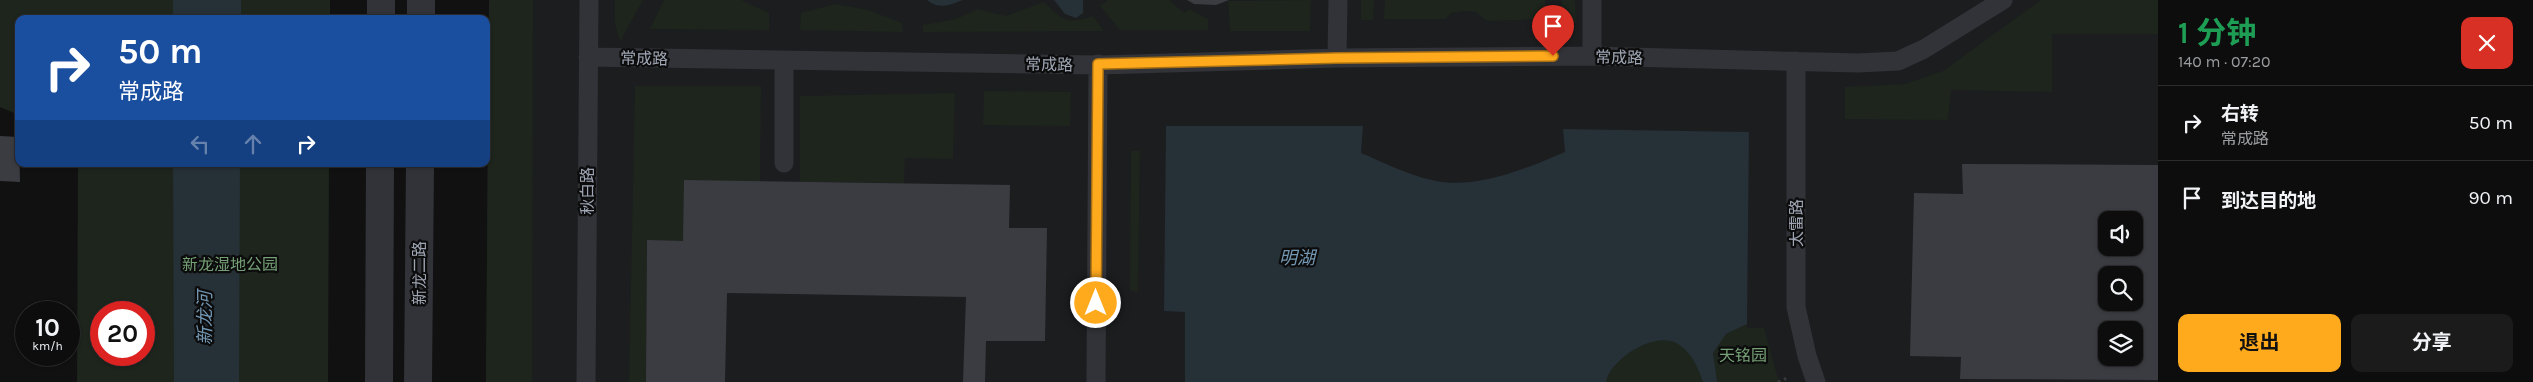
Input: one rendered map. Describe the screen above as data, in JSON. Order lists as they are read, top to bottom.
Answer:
{
  "streets": {
    "street": ["新龙二路"],
    "lane": ["常成路", "秋白路", "太雷路"]
  },
  "crossings": [
    ["常成路", "秋白路"],
    ["常成路", "太雷路"]
  ],
  "water": ["明湖", "新龙河"],
  "parks": ["新龙湿地公园", "天铭园"],
  "page": {
    "heading": ["1 分钟", "140 m · 07:20"],
    "turn": ["50 m", "常成路"],
    "list": [
      {
        "name": "右转",
        "note": "常成路",
        "value": "50 m"
      },
      {
        "name": "到达目的地",
        "value": "90 m"
      }
    ],
    "speed": "10 km/h",
    "limit": "20",
    "buttons": ["退出", "分享"]
  }
}
